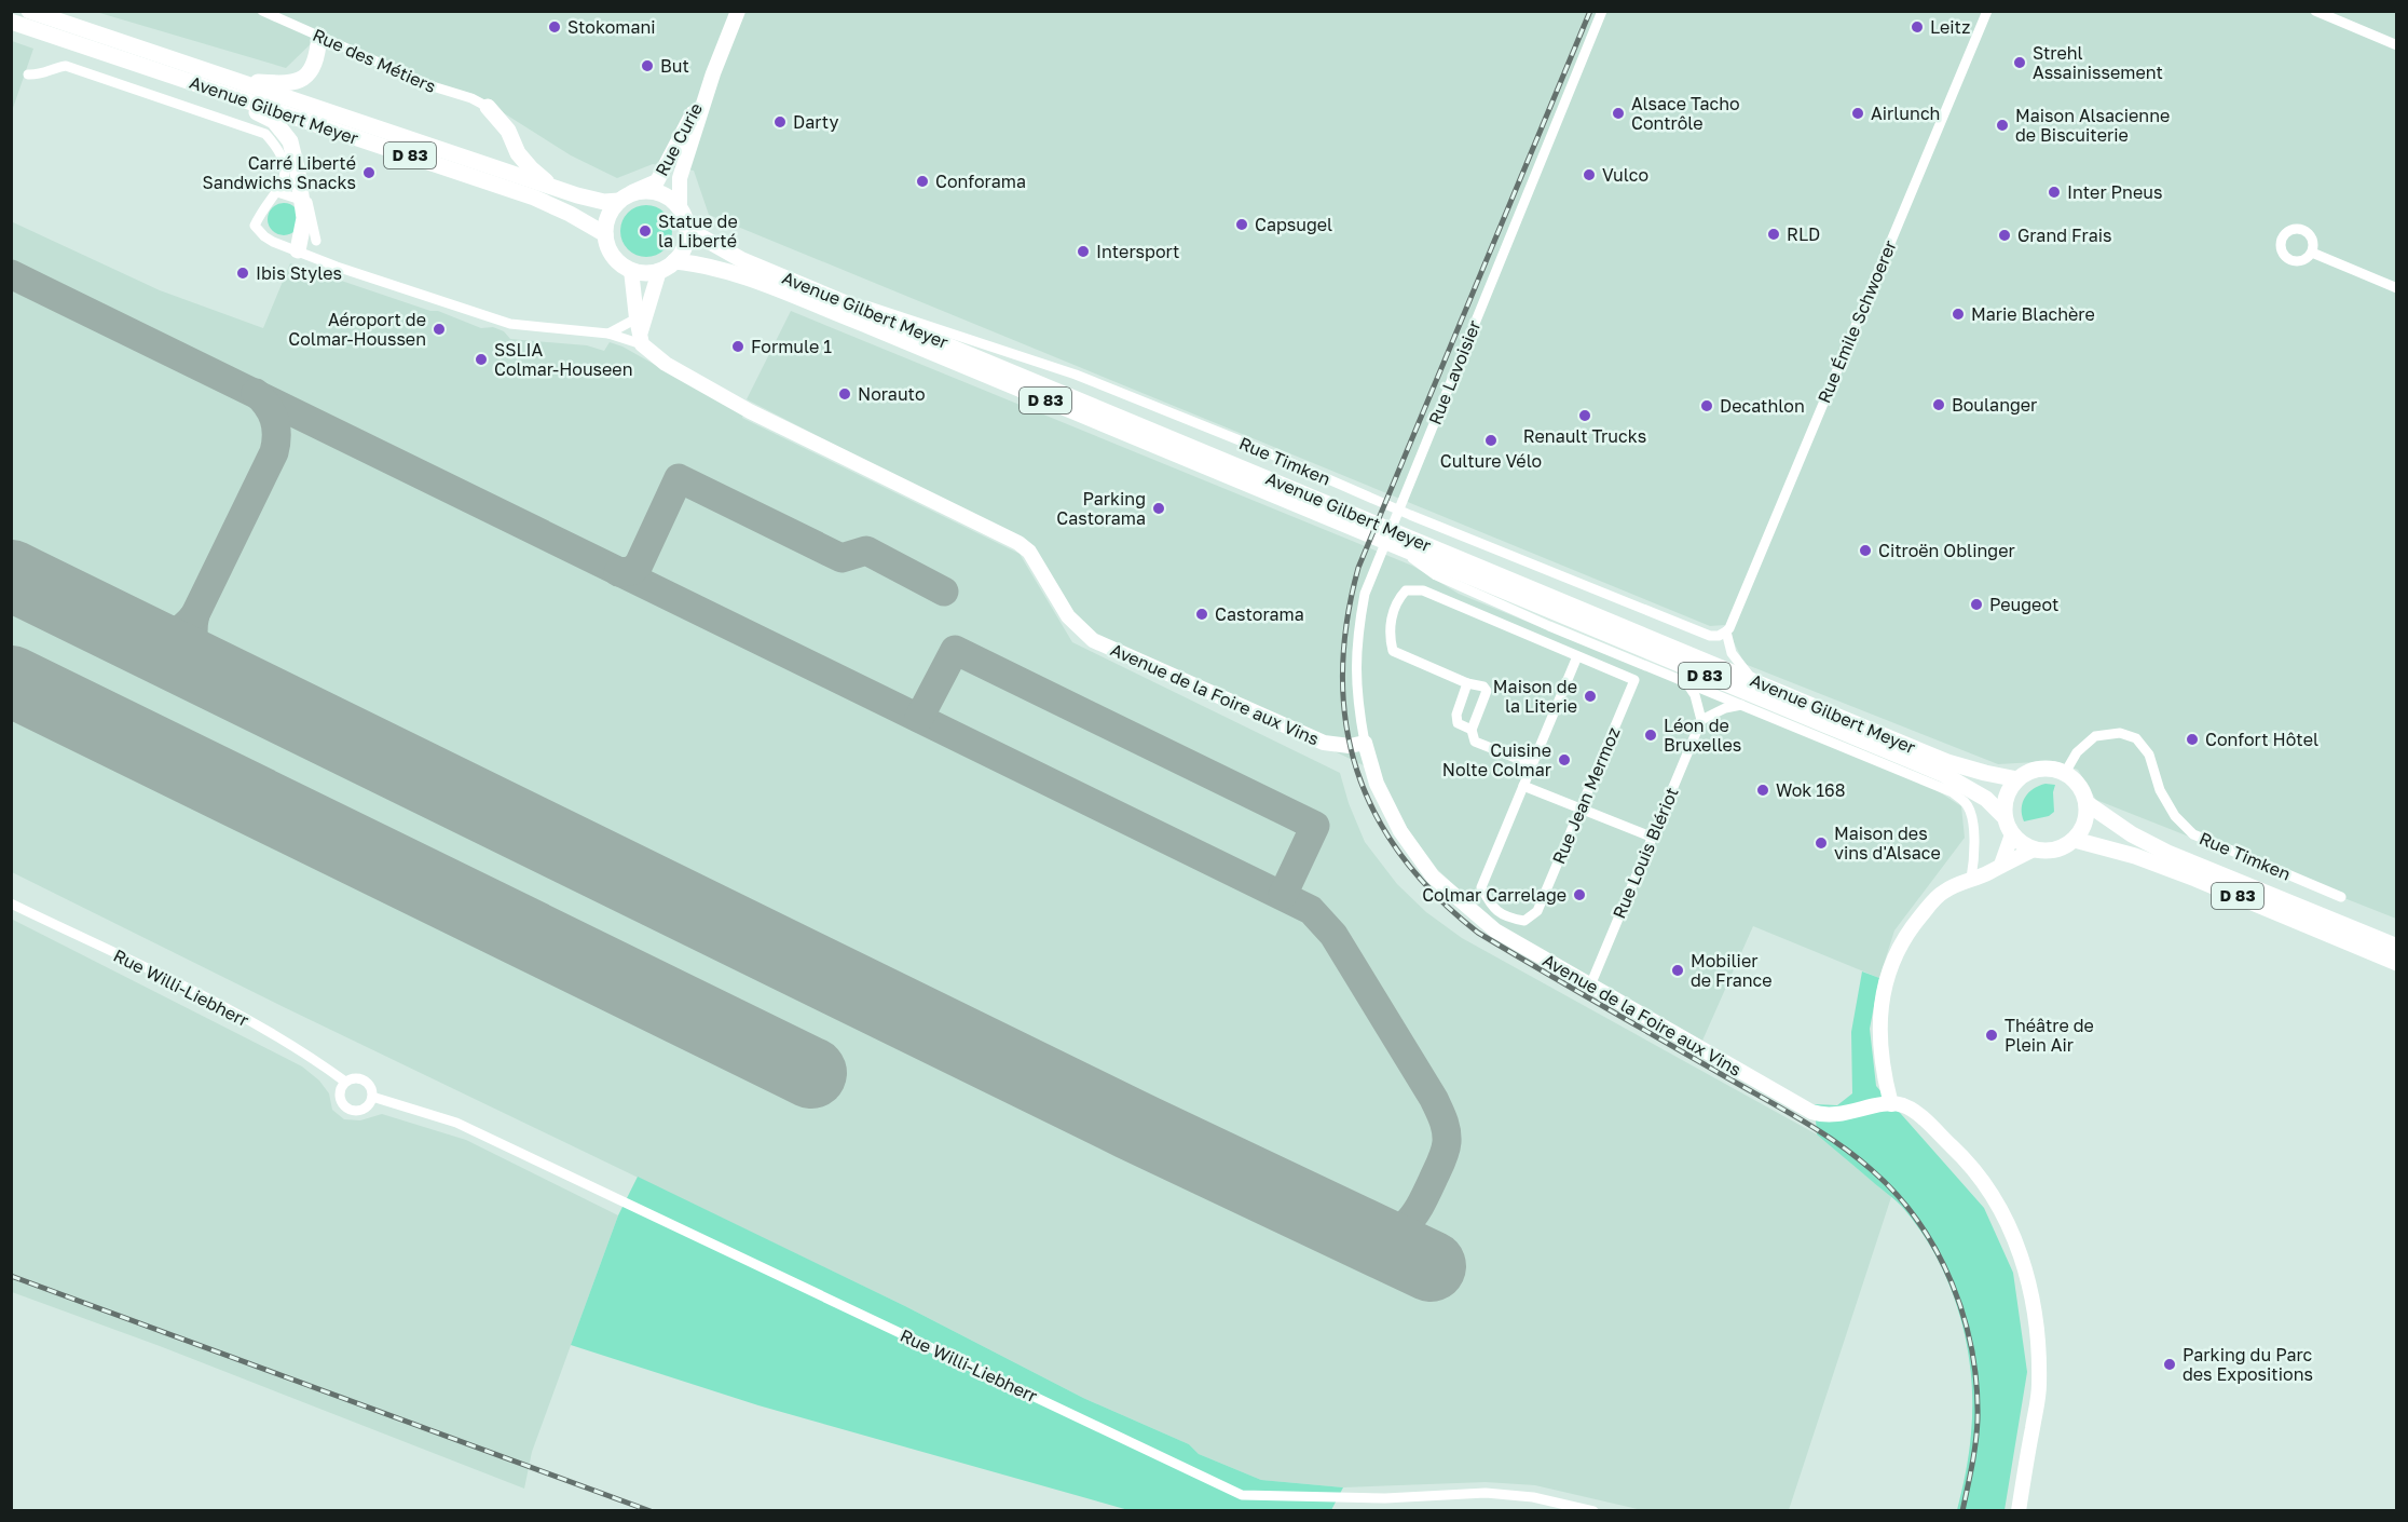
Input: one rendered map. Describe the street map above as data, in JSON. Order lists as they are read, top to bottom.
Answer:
{
  "streets": {
    "main road": ["Avenue Gilbert Meyer", "D 83"],
    "street": [
      "Rue des Métiers",
      "Rue Curie",
      "Rue Émile Schwoerer",
      "Rue Lavoisier",
      "Rue Timken",
      "Avenue de la Foire aux Vins",
      "Rue Jean Mermoz",
      "Rue Louis Blériot",
      "Rue Willi-Liebherr"
    ]
  },
  "crossings": [
    ["Avenue Gilbert Meyer", "Rue Curie"],
    ["Avenue Gilbert Meyer", "D 83"],
    ["Avenue Gilbert Meyer", "Rue Timken"],
    ["D 83", "Rue Timken"],
    ["Rue Émile Schwoerer", "Rue Timken"],
    ["Rue Lavoisier", "Avenue de la Foire aux Vins"],
    ["Avenue de la Foire aux Vins", "Rue Louis Blériot"]
  ],
  "places": [
    "Stokomani",
    "Leitz",
    "Strehl Assainissement",
    "But",
    "Alsace Tacho Contrôle",
    "Airlunch",
    "Darty",
    "Maison Alsacienne de Biscuiterie",
    "Carré Liberté Sandwichs Snacks",
    "Vulco",
    "Conforama",
    "Inter Pneus",
    "Capsugel",
    "Statue de la Liberté",
    "RLD",
    "Grand Frais",
    "Intersport",
    "Ibis Styles",
    "Marie Blachère",
    "Aéroport de Colmar-Houssen",
    "Formule 1",
    "SSLIA Colmar-Houseen",
    "Norauto",
    "Boulanger",
    "Decathlon",
    "Renault Trucks",
    "Culture Vélo",
    "Parking Castorama",
    "Citroën Oblinger",
    "Peugeot",
    "Castorama",
    "Maison de la Literie",
    "Léon de Bruxelles",
    "Confort Hôtel",
    "Cuisine Nolte Colmar",
    "Wok 168",
    "Maison des vins d'Alsace",
    "Colmar Carrelage",
    "Mobilier de France",
    "Théâtre de Plein Air",
    "Parking du Parc des Expositions"
  ]
}
